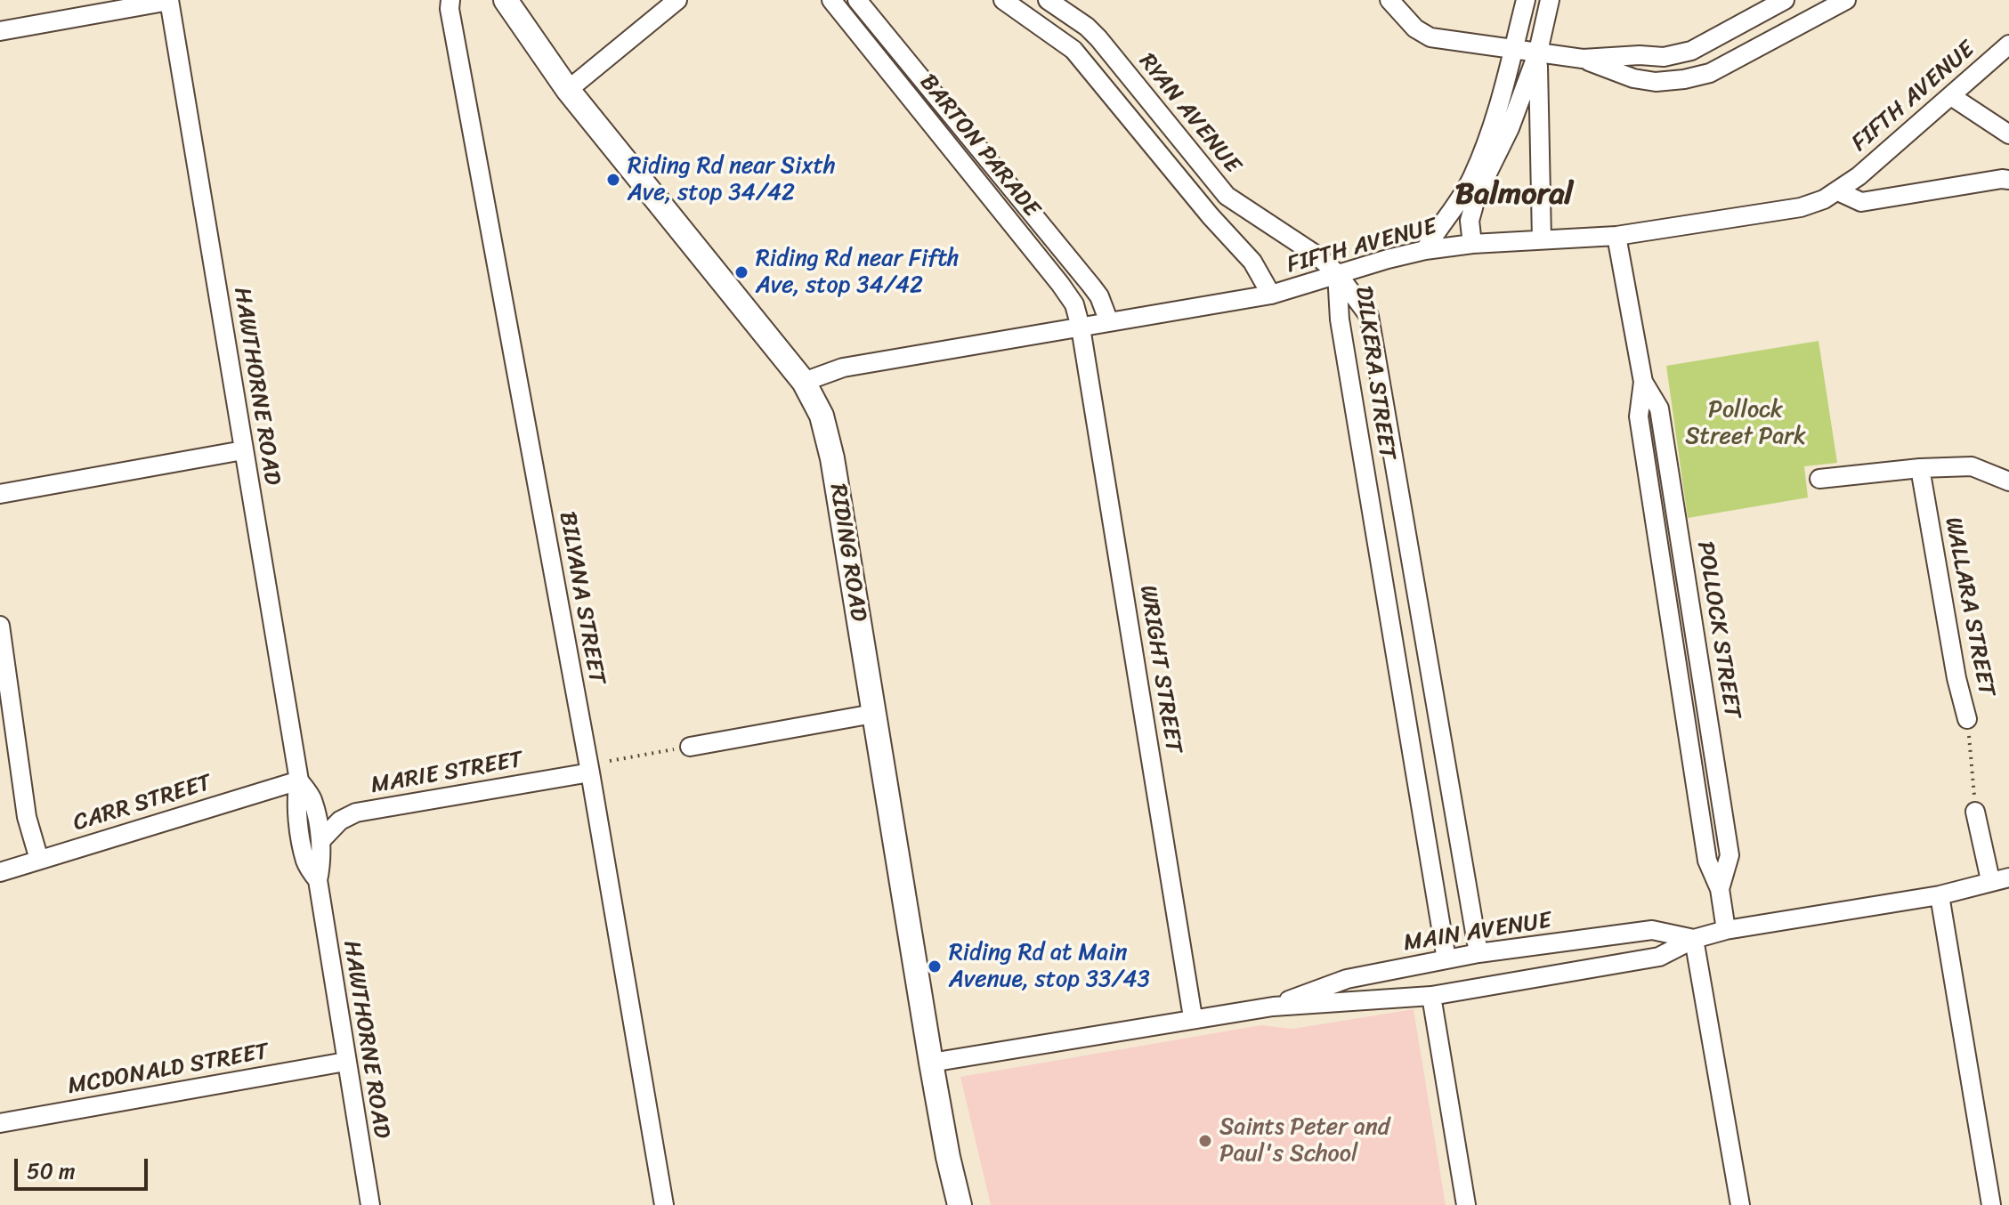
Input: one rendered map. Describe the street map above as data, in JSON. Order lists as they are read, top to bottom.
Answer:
{
  "streets": {
    "main road": ["RIDING ROAD"],
    "street": [
      "FIFTH AVENUE",
      "RYAN AVENUE",
      "BARTON PARADE",
      "DILKERA STREET",
      "HAWTHORNE ROAD",
      "BILYANA STREET",
      "WALLARA STREET",
      "POLLOCK STREET",
      "WRIGHT STREET",
      "MARIE STREET",
      "CARR STREET",
      "MAIN AVENUE",
      "MCDONALD STREET"
    ]
  },
  "crossings": [
    ["FIFTH AVENUE", "RYAN AVENUE"],
    ["FIFTH AVENUE", "BARTON PARADE"],
    ["FIFTH AVENUE", "DILKERA STREET"],
    ["FIFTH AVENUE", "RIDING ROAD"],
    ["FIFTH AVENUE", "POLLOCK STREET"],
    ["FIFTH AVENUE", "WRIGHT STREET"],
    ["RYAN AVENUE", "DILKERA STREET"],
    ["BARTON PARADE", "WRIGHT STREET"],
    ["DILKERA STREET", "MAIN AVENUE"],
    ["HAWTHORNE ROAD", "MARIE STREET"],
    ["HAWTHORNE ROAD", "CARR STREET"],
    ["HAWTHORNE ROAD", "MCDONALD STREET"],
    ["RIDING ROAD", "MAIN AVENUE"],
    ["BILYANA STREET", "MARIE STREET"],
    ["POLLOCK STREET", "MAIN AVENUE"],
    ["WRIGHT STREET", "MAIN AVENUE"]
  ],
  "districts": ["Balmoral"],
  "parks": ["Pollock Street Park"],
  "places": [
    "Riding Rd near Sixth Ave, stop 34/42",
    "Riding Rd near Fifth Ave, stop 34/42",
    "Riding Rd at Main Avenue, stop 33/43",
    "Saints Peter and Paul's School"
  ],
  "scale_bar": "50 m"
}
